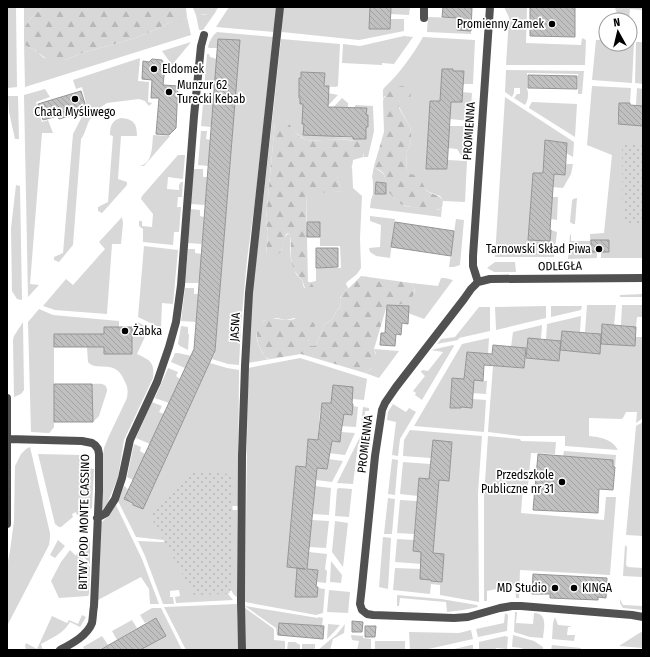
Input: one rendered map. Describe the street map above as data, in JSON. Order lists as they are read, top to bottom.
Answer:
{
  "streets": {
    "street": [
      "PROMIENNA",
      "ODLEGŁA",
      "JASNA",
      "BITWY POD MONTE CASSINO"
    ]
  },
  "crossings": [
    ["PROMIENNA", "ODLEGŁA"]
  ],
  "places": [
    "Promienny Zamek",
    "Eldomek",
    "Munzur 62 Turecki Kebab",
    "Chata Myśliwego",
    "Tarnowski Skład Piwa",
    "Żabka",
    "Przedszkole Publiczne nr 31",
    "MD Studio",
    "KINGA"
  ],
  "north": "top"
}
